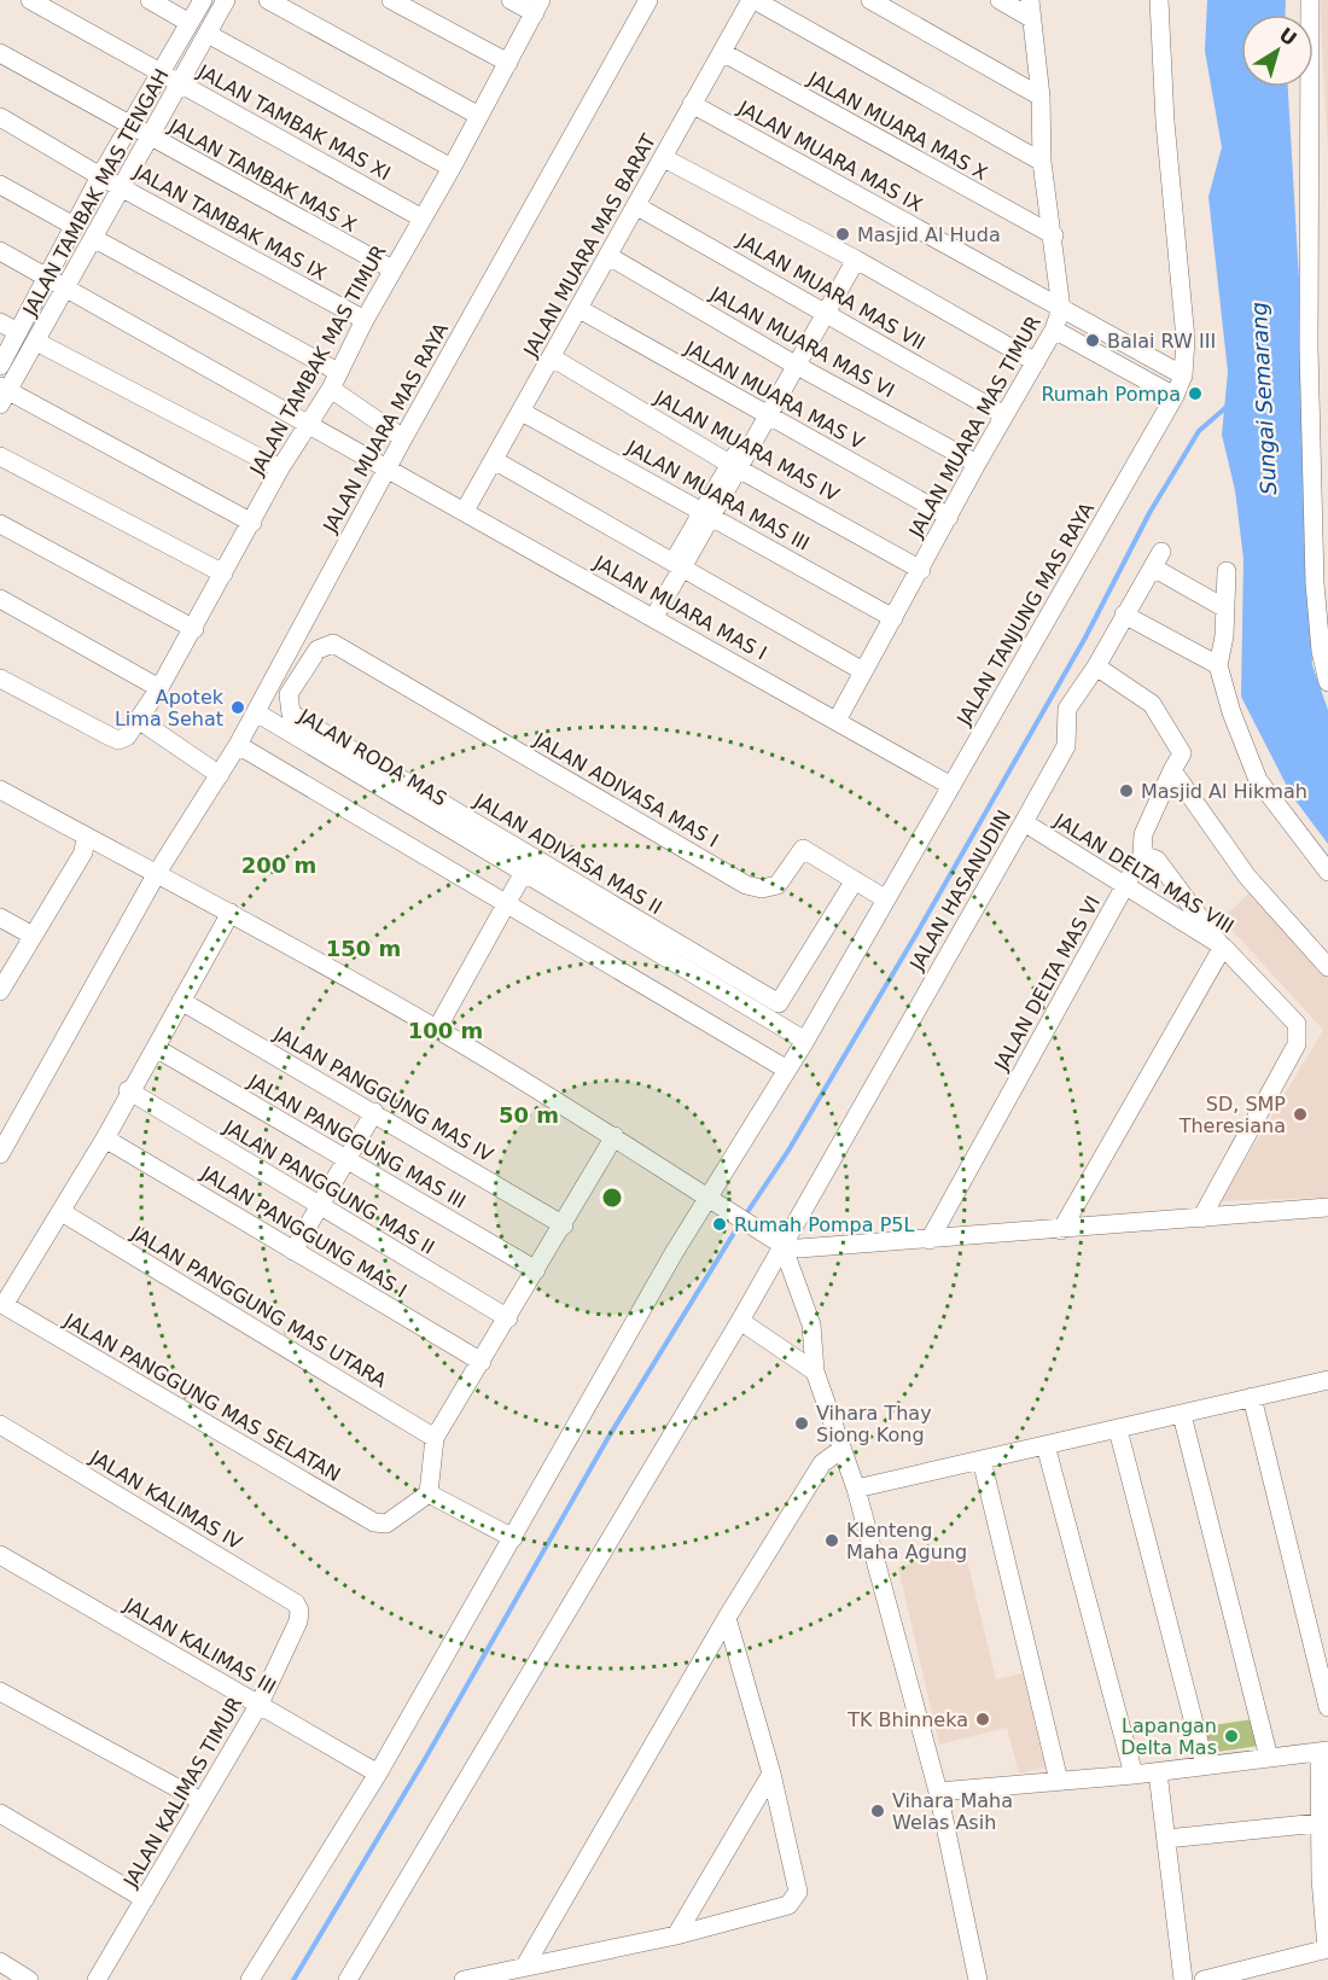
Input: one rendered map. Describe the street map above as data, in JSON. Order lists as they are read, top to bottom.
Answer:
{
  "streets": {
    "street": [
      "JALAN TAMBAK MAS XI",
      "JALAN MUARA MAS X",
      "JALAN MUARA MAS IX",
      "JALAN TAMBAK MAS X",
      "JALAN TAMBAK MAS TENGAH",
      "JALAN TAMBAK MAS IX",
      "JALAN MUARA MAS BARAT",
      "JALAN MUARA MAS VII",
      "JALAN MUARA MAS VI",
      "JALAN TAMBAK MAS TIMUR",
      "JALAN MUARA MAS V",
      "JALAN MUARA MAS TIMUR",
      "JALAN MUARA MAS RAYA",
      "JALAN MUARA MAS IV",
      "JALAN MUARA MAS III",
      "JALAN MUARA MAS I",
      "JALAN TANJUNG MAS RAYA",
      "JALAN RODA MAS",
      "JALAN ADIVASA MAS I",
      "JALAN ADIVASA MAS II",
      "JALAN DELTA MAS VIII",
      "JALAN HASANUDIN",
      "JALAN DELTA MAS VI",
      "JALAN PANGGUNG MAS IV",
      "JALAN PANGGUNG MAS III",
      "JALAN PANGGUNG MAS II",
      "JALAN PANGGUNG MAS I",
      "JALAN PANGGUNG MAS UTARA",
      "JALAN PANGGUNG MAS SELATAN",
      "JALAN KALIMAS IV",
      "JALAN KALIMAS III",
      "JALAN KALIMAS TIMUR"
    ]
  },
  "crossings": [
    ["JALAN TAMBAK MAS XI", "JALAN TAMBAK MAS TENGAH"],
    ["JALAN TAMBAK MAS XI", "JALAN TAMBAK MAS TIMUR"],
    ["JALAN MUARA MAS X", "JALAN MUARA MAS BARAT"],
    ["JALAN MUARA MAS X", "JALAN MUARA MAS TIMUR"],
    ["JALAN MUARA MAS IX", "JALAN MUARA MAS BARAT"],
    ["JALAN MUARA MAS IX", "JALAN MUARA MAS TIMUR"],
    ["JALAN MUARA MAS IX", "JALAN TANJUNG MAS RAYA"],
    ["JALAN TAMBAK MAS X", "JALAN TAMBAK MAS TENGAH"],
    ["JALAN TAMBAK MAS X", "JALAN TAMBAK MAS TIMUR"],
    ["JALAN TAMBAK MAS TENGAH", "JALAN TAMBAK MAS IX"],
    ["JALAN TAMBAK MAS TENGAH", "JALAN MUARA MAS I"],
    ["JALAN TAMBAK MAS IX", "JALAN TAMBAK MAS TIMUR"],
    ["JALAN MUARA MAS BARAT", "JALAN MUARA MAS VII"],
    ["JALAN MUARA MAS BARAT", "JALAN MUARA MAS VI"],
    ["JALAN MUARA MAS BARAT", "JALAN MUARA MAS V"],
    ["JALAN MUARA MAS BARAT", "JALAN MUARA MAS IV"],
    ["JALAN MUARA MAS BARAT", "JALAN MUARA MAS III"],
    ["JALAN MUARA MAS BARAT", "JALAN MUARA MAS I"],
    ["JALAN MUARA MAS VII", "JALAN MUARA MAS TIMUR"],
    ["JALAN MUARA MAS VI", "JALAN MUARA MAS TIMUR"],
    ["JALAN TAMBAK MAS TIMUR", "JALAN MUARA MAS I"],
    ["JALAN MUARA MAS V", "JALAN MUARA MAS TIMUR"],
    ["JALAN MUARA MAS TIMUR", "JALAN MUARA MAS IV"],
    ["JALAN MUARA MAS TIMUR", "JALAN MUARA MAS III"],
    ["JALAN MUARA MAS TIMUR", "JALAN MUARA MAS I"],
    ["JALAN MUARA MAS RAYA", "JALAN MUARA MAS I"],
    ["JALAN MUARA MAS RAYA", "JALAN RODA MAS"],
    ["JALAN MUARA MAS I", "JALAN TANJUNG MAS RAYA"],
    ["JALAN TANJUNG MAS RAYA", "JALAN RODA MAS"],
    ["JALAN TANJUNG MAS RAYA", "JALAN ADIVASA MAS I"],
    ["JALAN TANJUNG MAS RAYA", "JALAN KALIMAS III"],
    ["JALAN ADIVASA MAS I", "JALAN ADIVASA MAS II"],
    ["JALAN DELTA MAS VIII", "JALAN HASANUDIN"],
    ["JALAN DELTA MAS VIII", "JALAN DELTA MAS VI"],
    ["JALAN KALIMAS IV", "JALAN KALIMAS TIMUR"],
    ["JALAN KALIMAS III", "JALAN KALIMAS TIMUR"]
  ],
  "water": ["Sungai Semarang"],
  "places": [
    "Masjid Al Huda",
    "Balai RW III",
    "Rumah Pompa",
    "Apotek Lima Sehat",
    "Masjid Al Hikmah",
    "SD, SMP Theresiana",
    "Rumah Pompa P5L",
    "Vihara Thay Siong Kong",
    "Klenteng Maha Agung",
    "TK Bhinneka",
    "Lapangan Delta Mas",
    "Vihara Maha Welas Asih"
  ],
  "north": "top right",
  "rings": [
    "200 m",
    "150 m",
    "100 m",
    "50 m"
  ]
}
